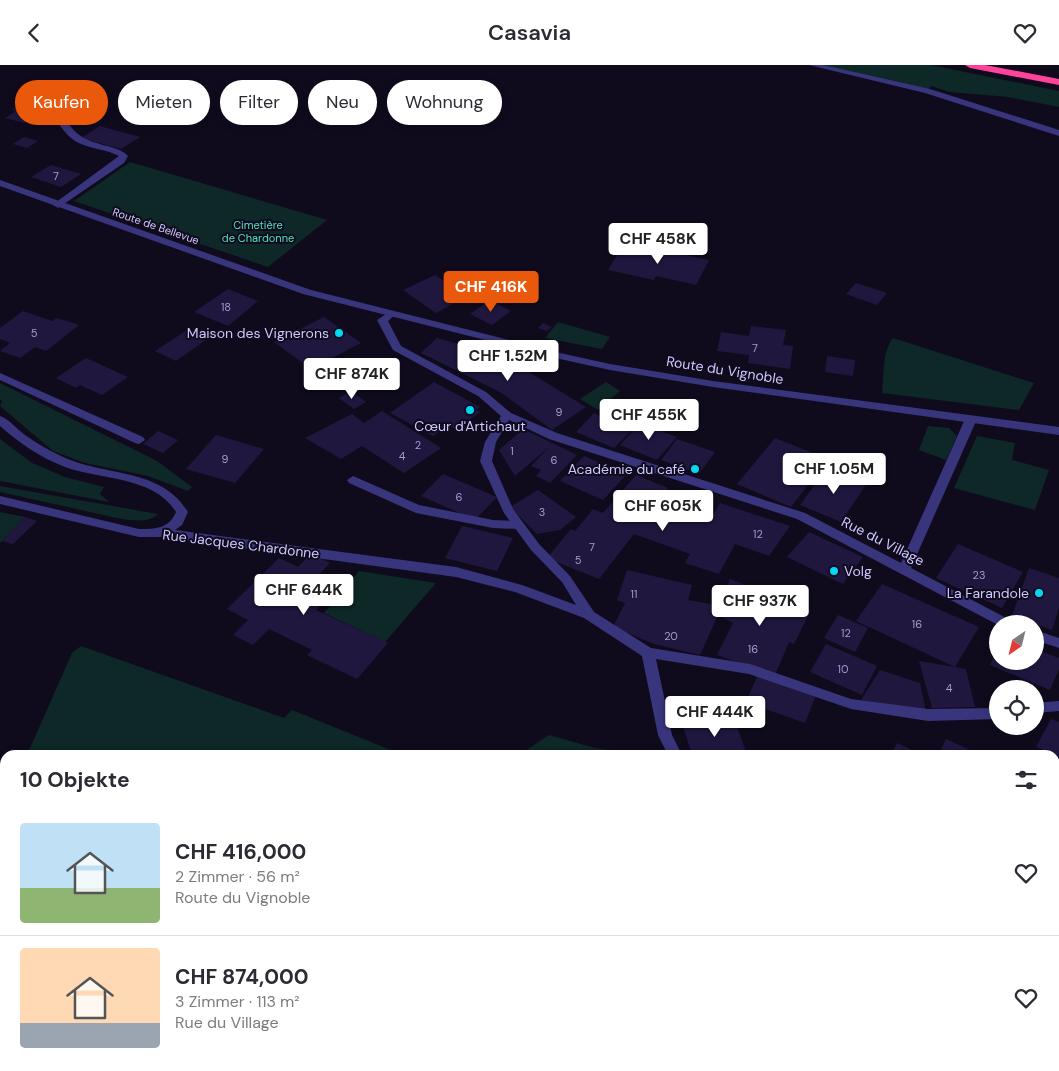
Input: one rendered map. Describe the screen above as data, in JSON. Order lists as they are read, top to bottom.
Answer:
{
  "streets": {
    "street": [
      "Route de Bellevue",
      "Route du Vignoble",
      "Rue du Village",
      "Rue Jacques Chardonne"
    ]
  },
  "crossings": [
    ["Route de Bellevue", "Route du Vignoble"],
    ["Route de Bellevue", "Rue du Village"],
    ["Route du Vignoble", "Rue du Village"]
  ],
  "parks": ["Cimetière de Chardonne"],
  "places": [
    "Maison des Vignerons",
    "Cœur d'Artichaut",
    "Académie du café",
    "Volg",
    "La Farandole"
  ],
  "house_numbers": [
    "7",
    "18",
    "5",
    "7",
    "9",
    "2",
    "1",
    "4",
    "9",
    "6",
    "6",
    "3",
    "12",
    "7",
    "5",
    "23",
    "11",
    "16",
    "12",
    "20",
    "16",
    "10",
    "4"
  ],
  "north": "bottom left",
  "page": {
    "header": "Casavia",
    "chip": [
      "Kaufen",
      "Mieten",
      "Filter",
      "Neu",
      "Wohnung"
    ],
    "price": [
      "CHF 458K",
      "CHF 416K",
      "CHF 1.52M",
      "CHF 874K",
      "CHF 455K",
      "CHF 1.05M",
      "CHF 605K",
      "CHF 644K",
      "CHF 937K",
      "CHF 444K"
    ],
    "heading": "10 Objekte",
    "list": [
      {
        "name": "CHF 416,000",
        "note": "2 Zimmer · 56 m² · Route du Vignoble"
      },
      {
        "name": "CHF 874,000",
        "note": "3 Zimmer · 113 m² · Rue du Village"
      }
    ]
  }
}
